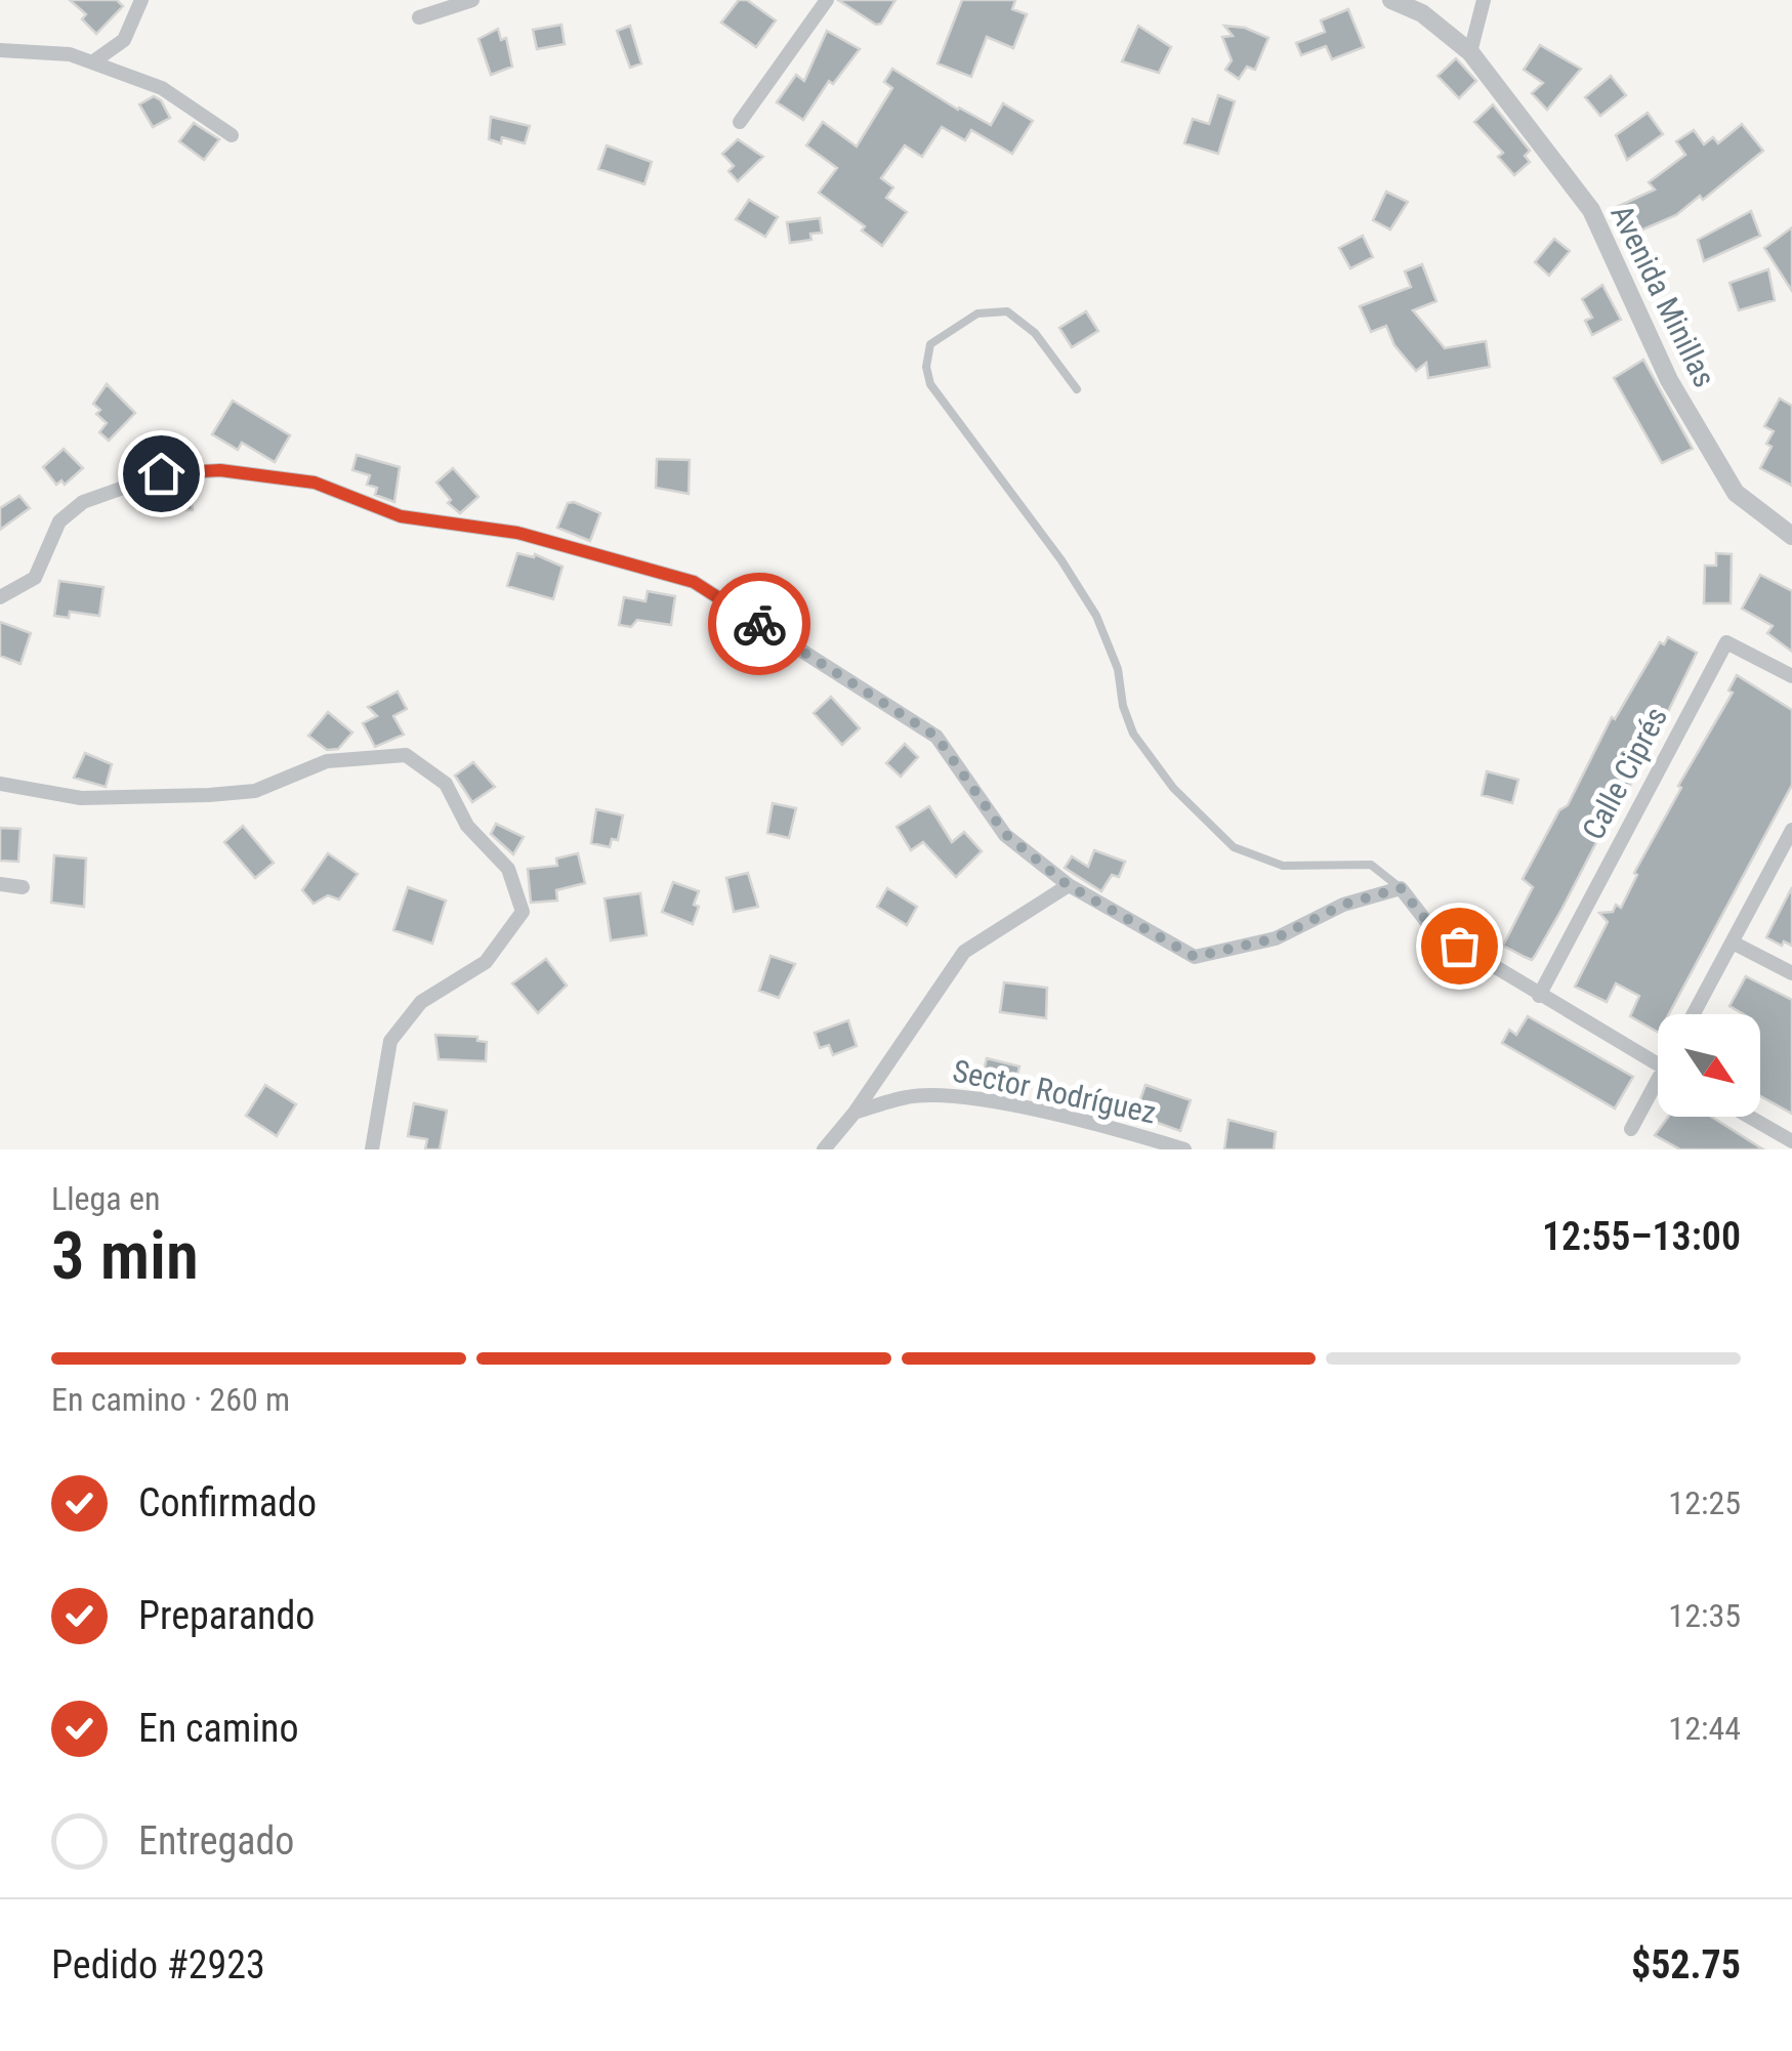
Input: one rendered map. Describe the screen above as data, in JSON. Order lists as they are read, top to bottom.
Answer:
{
  "streets": {
    "street": ["Avenida Minillas", "Calle Ciprés", "Sector Rodríguez"]
  },
  "north": "bottom right",
  "page": {
    "heading": ["3 min", "Llega en", "12:55–13:00"],
    "panel": ["Pedido #2923", "$52.75"],
    "bar": "En camino · 260 m",
    "list": [
      ["Confirmado", "12:25"],
      ["Preparando", "12:35"],
      ["En camino", "12:44"],
      "Entregado"
    ]
  }
}
